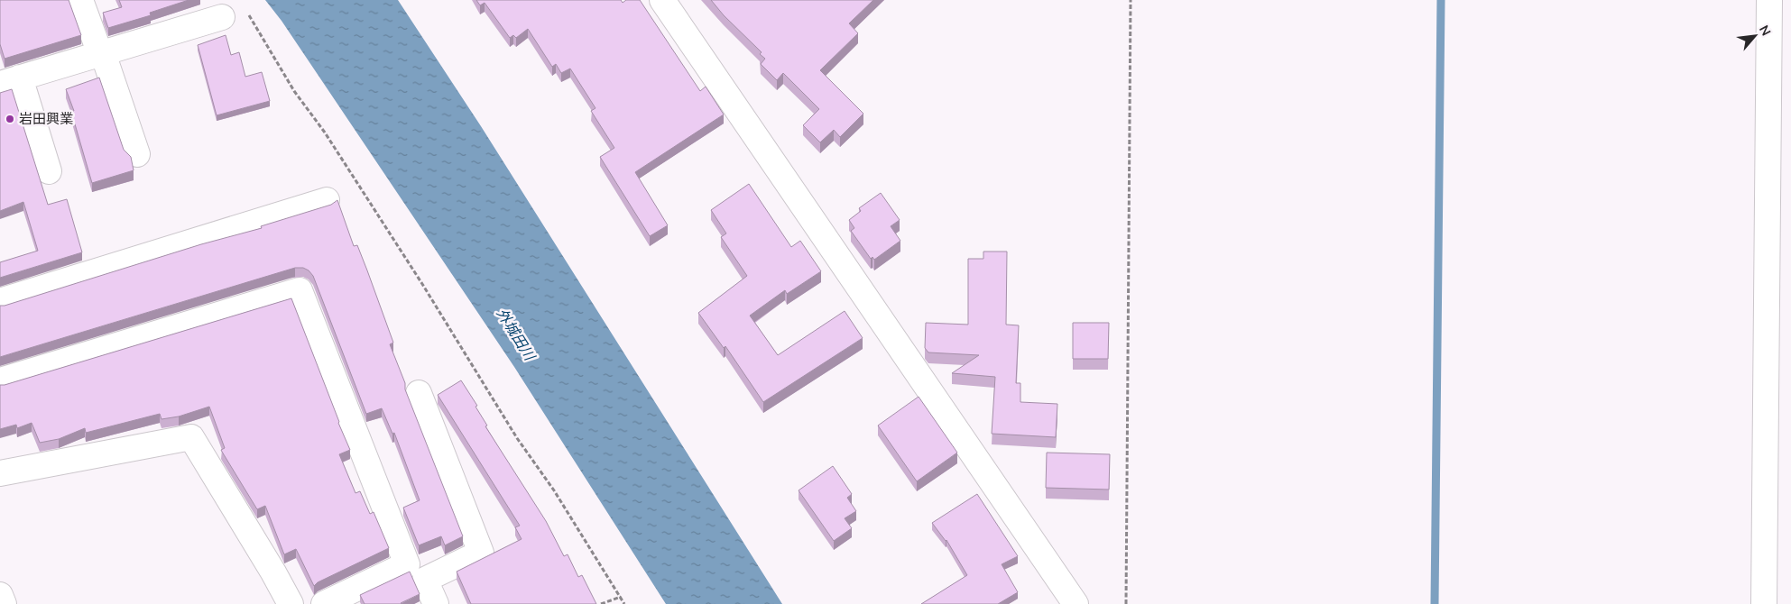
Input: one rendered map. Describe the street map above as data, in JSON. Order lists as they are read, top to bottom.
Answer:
{
  "water": ["外城田川"],
  "places": ["岩田興業"],
  "north": "top right"
}
